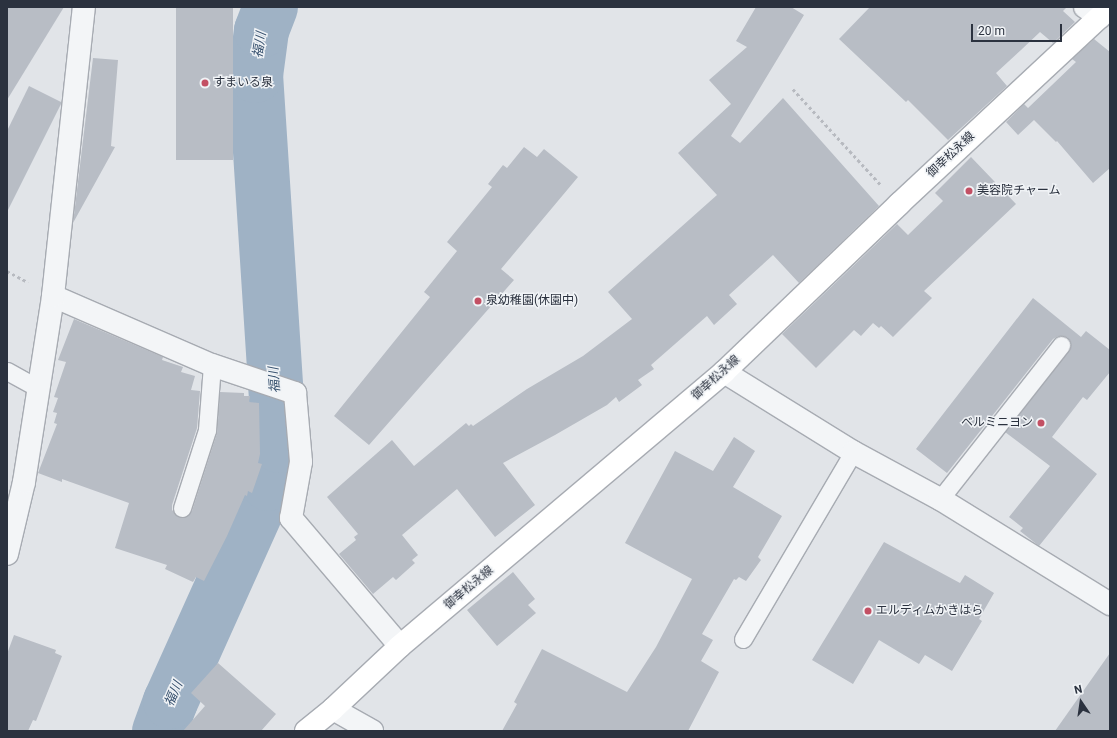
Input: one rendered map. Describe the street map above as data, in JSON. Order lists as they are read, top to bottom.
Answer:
{
  "streets": {
    "main road": ["御幸松永線"]
  },
  "water": ["福川"],
  "places": [
    "すまいる泉",
    "美容院チャーム",
    "泉幼稚園(休園中)",
    "ベルミニヨン",
    "エルディムかきはら"
  ],
  "scale_bar": "20 m",
  "north": "top"
}
